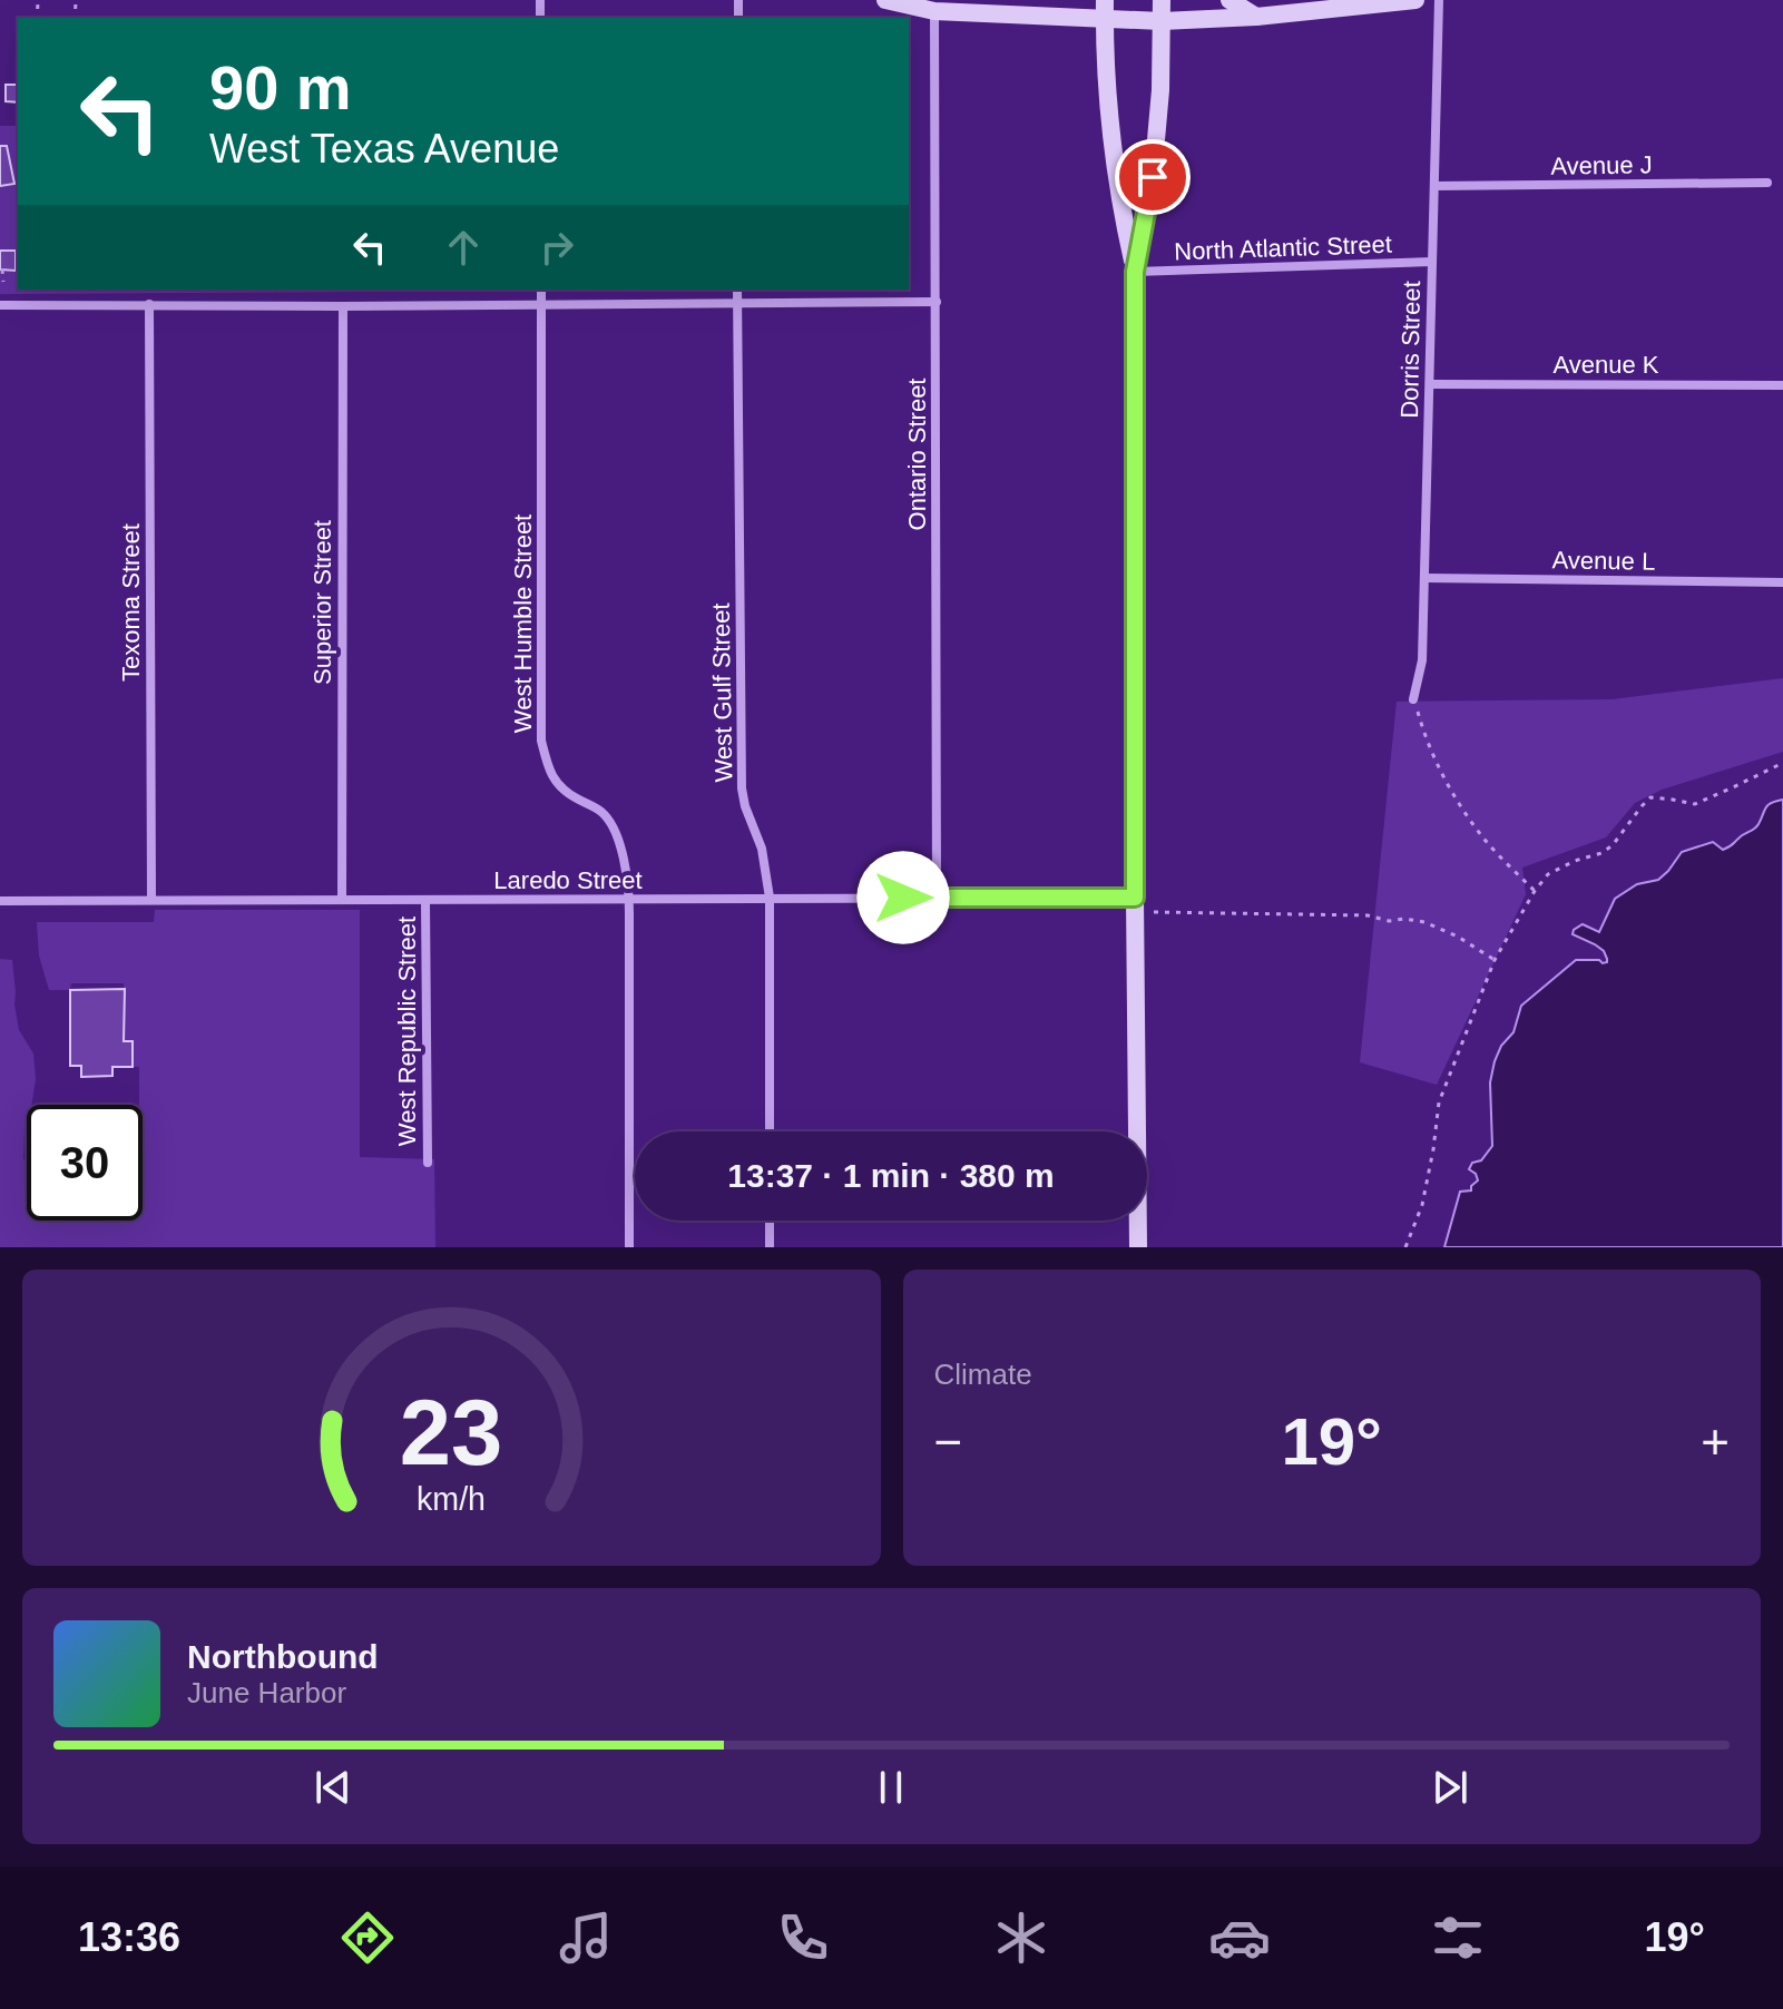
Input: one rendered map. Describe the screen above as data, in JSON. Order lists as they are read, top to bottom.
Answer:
{
  "streets": {
    "street": [
      "Avenue J",
      "North Atlantic Street",
      "Dorris Street",
      "Avenue K",
      "Ontario Street",
      "Avenue L",
      "Texoma Street",
      "Superior Street",
      "West Humble Street",
      "West Gulf Street",
      "Laredo Street",
      "West Republic Street"
    ]
  },
  "crossings": [
    ["Avenue J", "Dorris Street"],
    ["North Atlantic Street", "Dorris Street"],
    ["Dorris Street", "Avenue K"],
    ["Dorris Street", "Avenue L"],
    ["Ontario Street", "Laredo Street"],
    ["Texoma Street", "Laredo Street"],
    ["Superior Street", "Laredo Street"],
    ["West Humble Street", "Laredo Street"],
    ["West Gulf Street", "Laredo Street"],
    ["Laredo Street", "West Republic Street"]
  ],
  "page": {
    "turn": ["90 m", "West Texas Avenue"],
    "limit": "30",
    "trip": "13:37 · 1 min · 380 m",
    "tile": "Climate",
    "heat": ["−", "19°", "+"],
    "song": ["Northbound", "June Harbor"],
    "tabs": ["13:36", "19°"],
    "gauge": ["23", "km/h"]
  }
}
